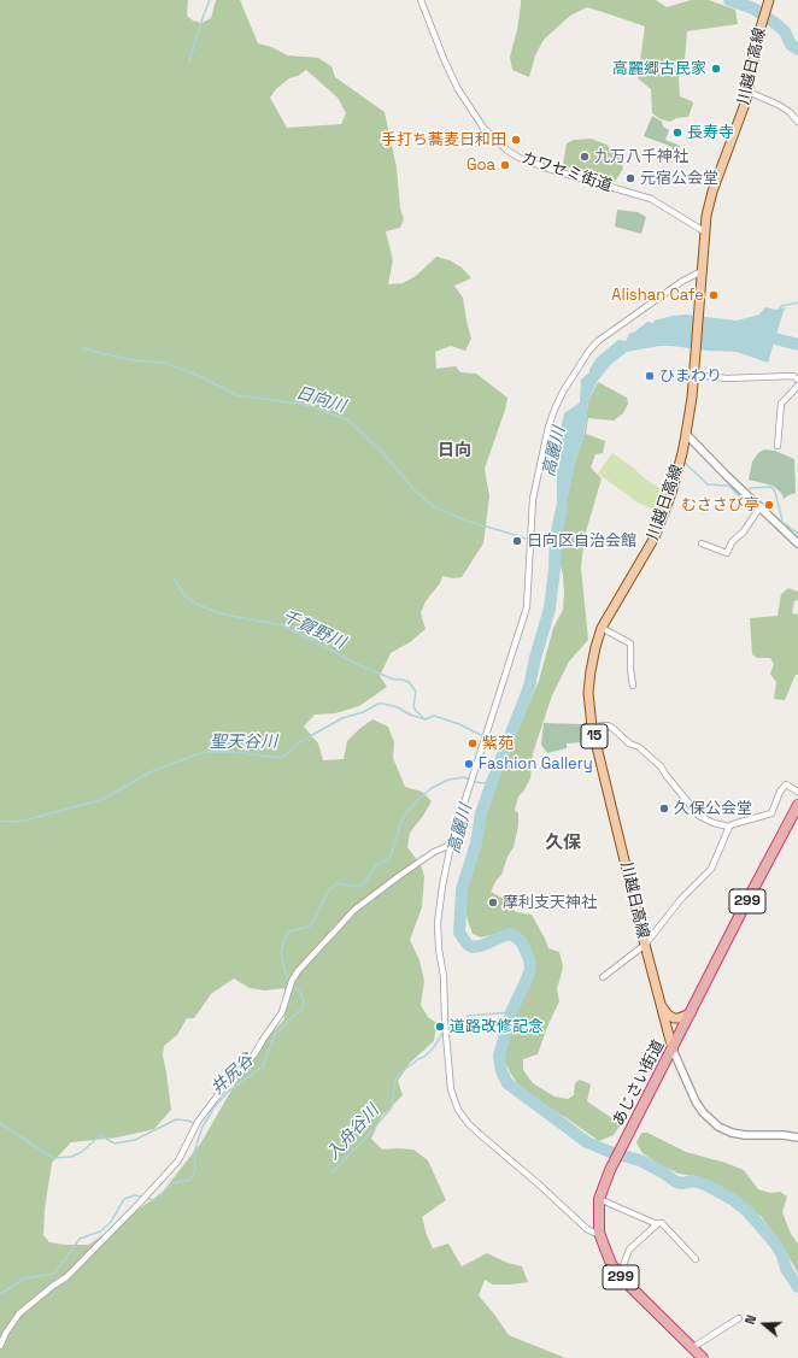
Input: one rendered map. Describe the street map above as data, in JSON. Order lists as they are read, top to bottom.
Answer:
{
  "streets": {
    "highway": ["299", "あじさい街道"],
    "main road": ["川越日高線", "15"],
    "street": ["カワセミ街道"]
  },
  "crossings": [
    ["川越日高線", "カワセミ街道"],
    ["川越日高線", "あじさい街道"]
  ],
  "districts": ["日向", "久保"],
  "water": [
    "日向川",
    "高麗川",
    "千賀野川",
    "聖天谷川",
    "井尻谷",
    "入舟谷川"
  ],
  "places": [
    "高麗郷古民家",
    "長寿寺",
    "手打ち蕎麦日和田",
    "九万八千神社",
    "Goa",
    "元宿公会堂",
    "Alishan Cafe",
    "ひまわり",
    "むささび亭",
    "日向区自治会館",
    "紫苑",
    "Fashion Gallery",
    "久保公会堂",
    "摩利支天神社",
    "道路改修記念"
  ],
  "north": "left"
}
